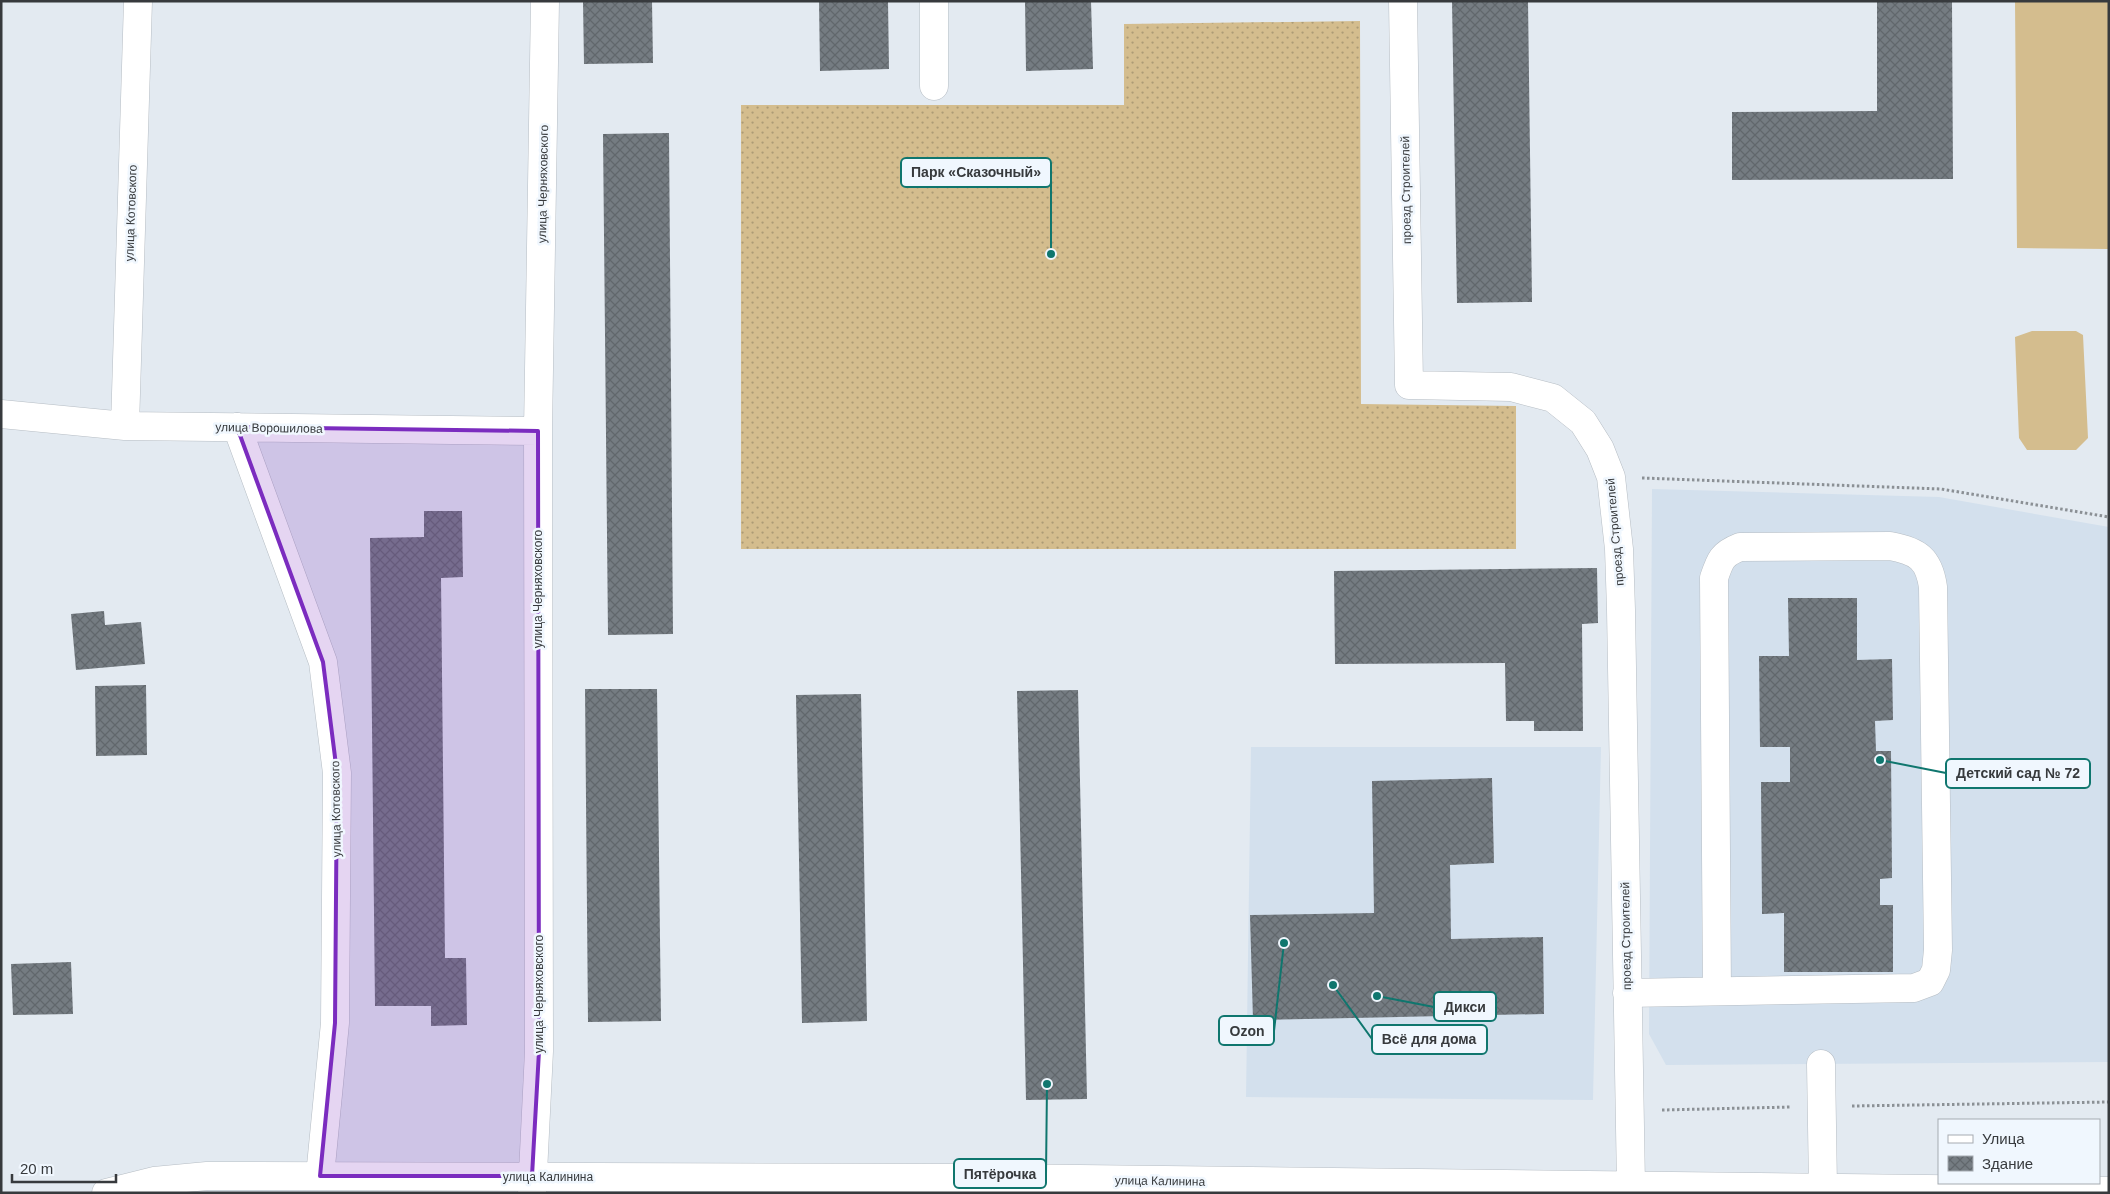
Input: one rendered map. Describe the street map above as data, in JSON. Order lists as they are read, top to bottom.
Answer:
{
  "streets": {
    "street": [
      "улица Черняховского",
      "проезд Строителей",
      "улица Котовского",
      "улица Ворошилова",
      "улица Калинина"
    ]
  },
  "crossings": [
    ["улица Черняховского", "улица Ворошилова"],
    ["улица Черняховского", "улица Калинина"],
    ["проезд Строителей", "улица Калинина"],
    ["улица Котовского", "улица Ворошилова"],
    ["улица Котовского", "улица Калинина"]
  ],
  "places": [
    "Парк «Сказочный»",
    "Детский сад № 72",
    "Ozon",
    "Всё для дома",
    "Дикси",
    "Пятёрочка"
  ],
  "legend": ["Улица", "Здание"],
  "scale_bar": "20 m"
}
